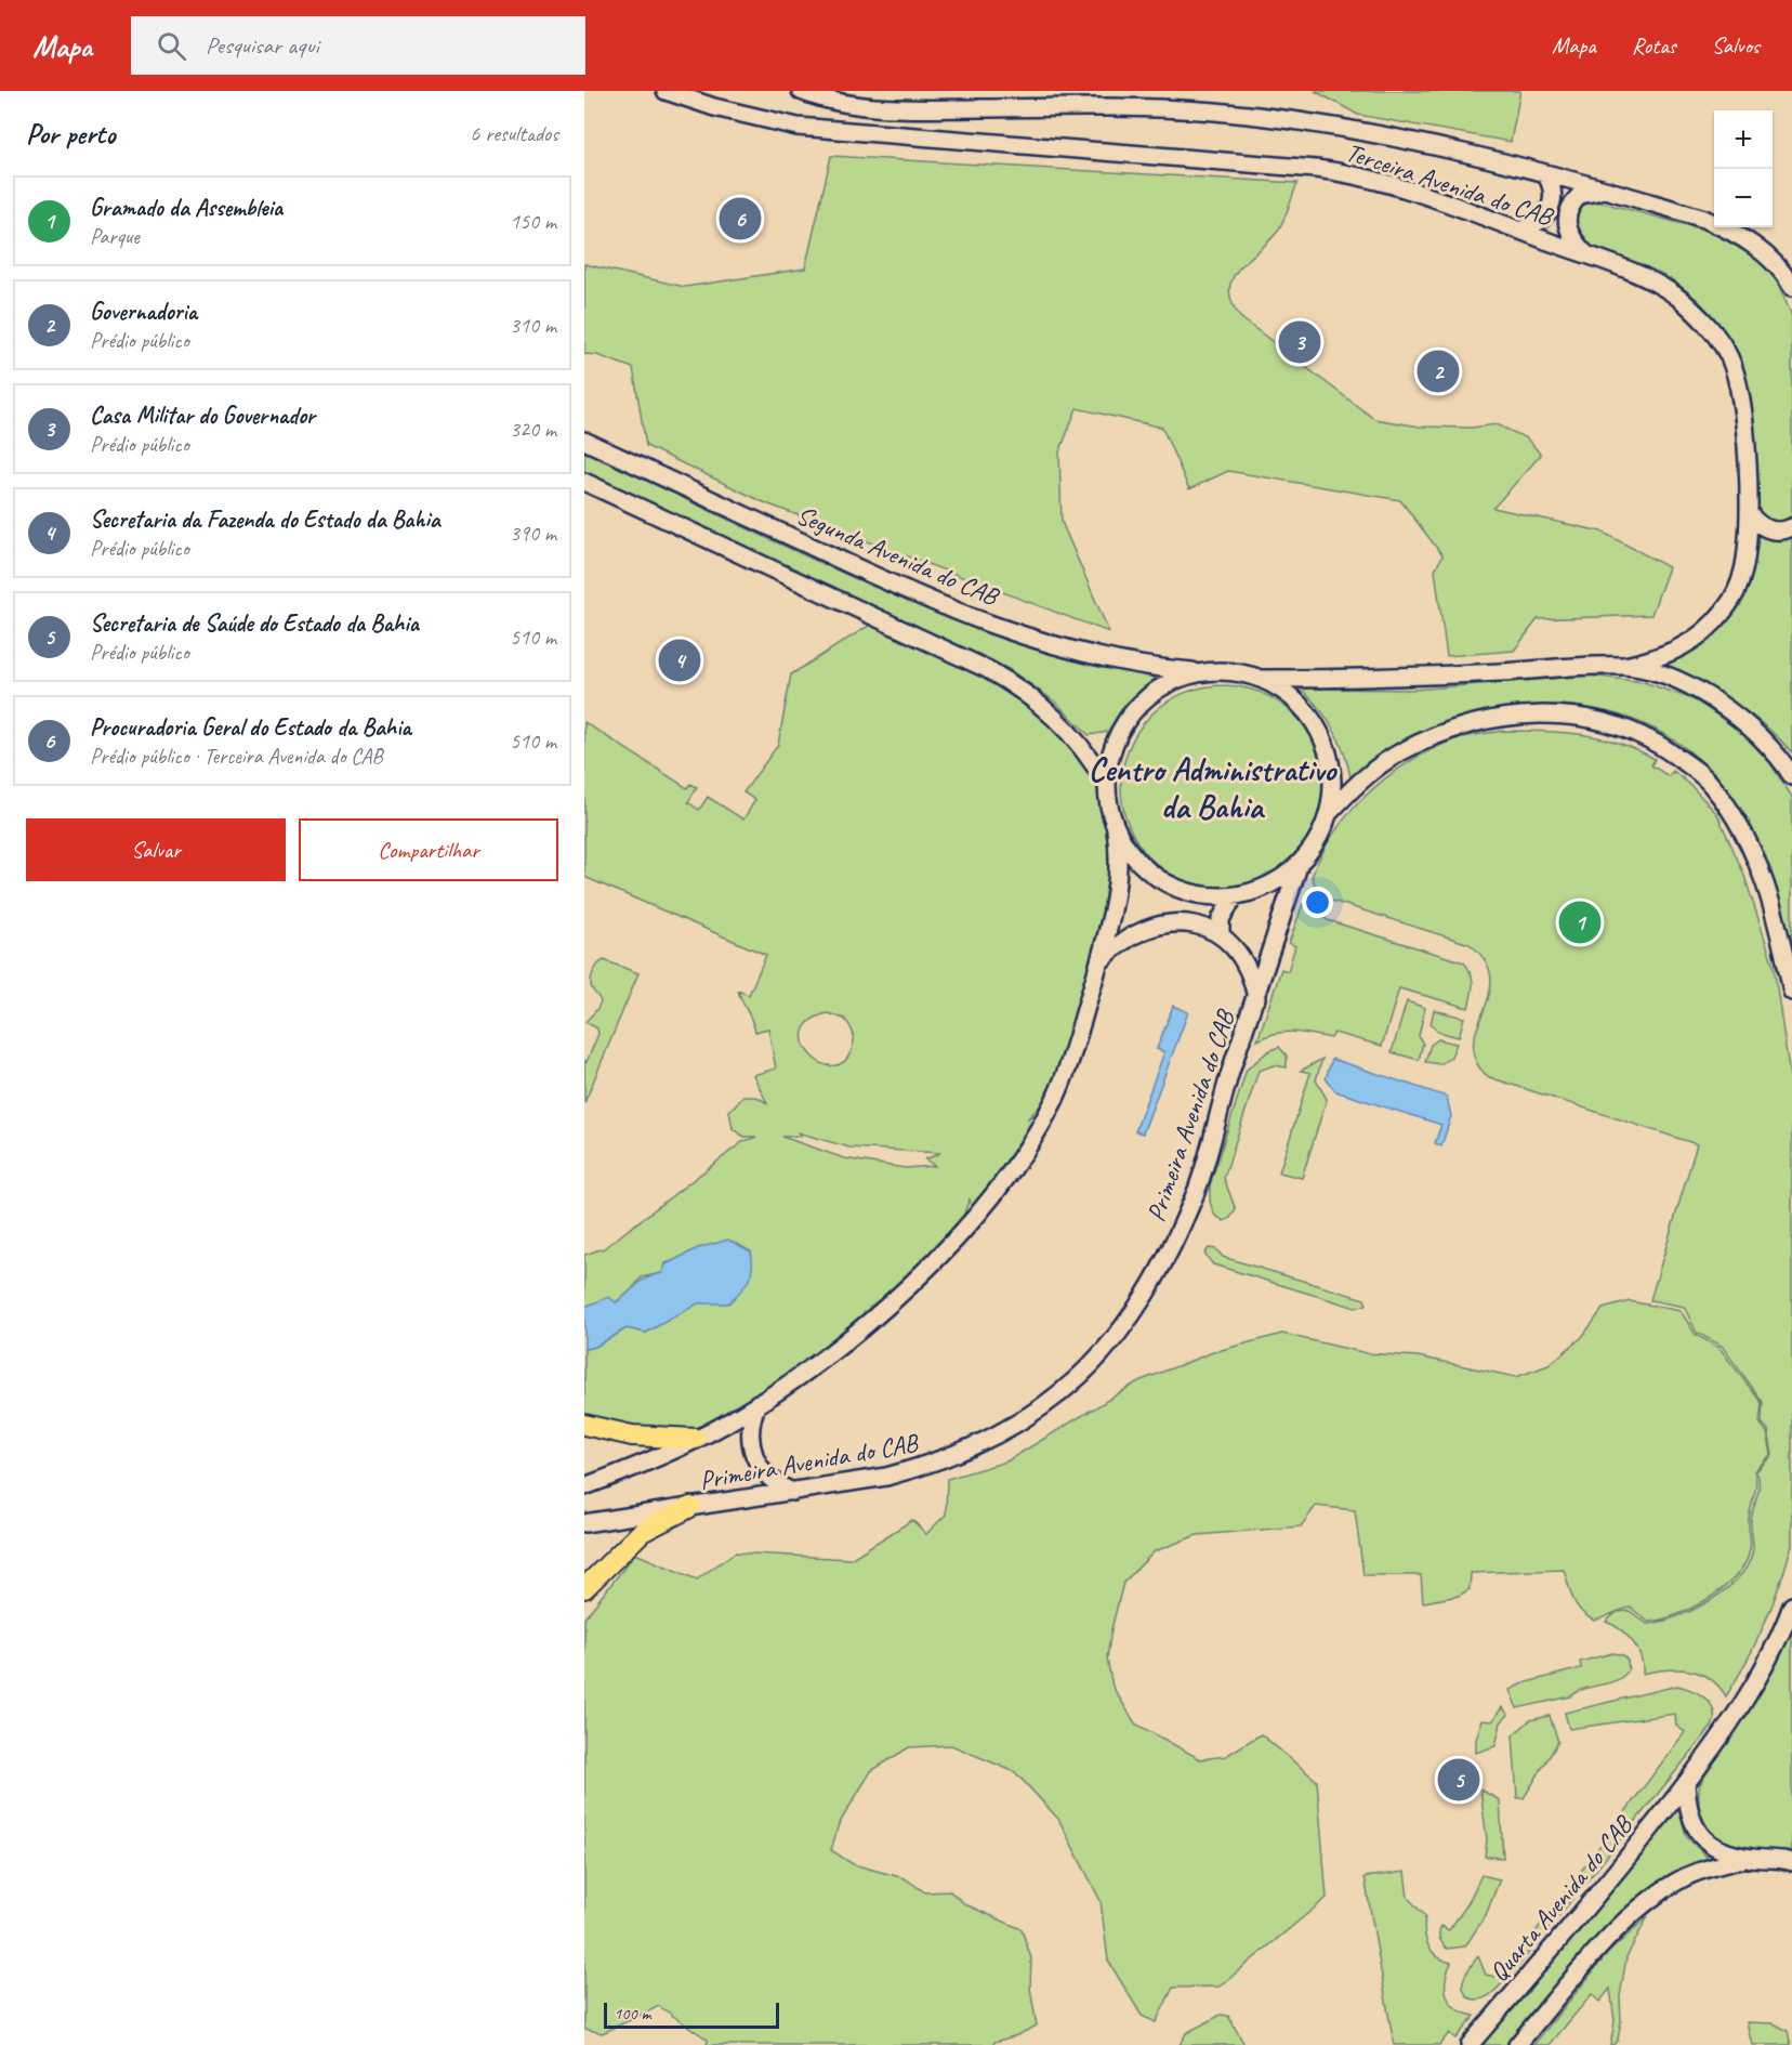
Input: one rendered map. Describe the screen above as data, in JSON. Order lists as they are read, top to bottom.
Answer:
{
  "streets": {
    "main road": [
      "Terceira Avenida do CAB",
      "Segunda Avenida do CAB",
      "Primeira Avenida do CAB",
      "Quarta Avenida do CAB"
    ]
  },
  "crossings": [
    ["Segunda Avenida do CAB", "Primeira Avenida do CAB"]
  ],
  "districts": ["Centro Administrativo da Bahia"],
  "scale_bar": "100 m",
  "page": {
    "header": "Mapa",
    "search": "Pesquisar aqui",
    "nav": ["Mapa", "Rotas", "Salvos"],
    "heading": ["Por perto", "6 resultados"],
    "map_buttons": ["+", "−"],
    "list": [
      {
        "mark": "1",
        "name": "Gramado da Assembleia",
        "note": "Parque",
        "value": "150 m"
      },
      {
        "mark": "2",
        "name": "Governadoria",
        "note": "Prédio público",
        "value": "310 m"
      },
      {
        "mark": "3",
        "name": "Casa Militar do Governador",
        "note": "Prédio público",
        "value": "320 m"
      },
      {
        "mark": "4",
        "name": "Secretaria da Fazenda do Estado da Bahia",
        "note": "Prédio público",
        "value": "390 m"
      },
      {
        "mark": "5",
        "name": "Secretaria de Saúde do Estado da Bahia",
        "note": "Prédio público",
        "value": "510 m"
      },
      {
        "mark": "6",
        "name": "Procuradoria Geral do Estado da Bahia",
        "note": "Prédio público · Terceira Avenida do CAB",
        "value": "510 m"
      }
    ],
    "pins": [
      "6",
      "3",
      "2",
      "4",
      "1",
      "5"
    ],
    "buttons": ["Salvar", "Compartilhar"],
    "scale": "100 m"
  }
}
